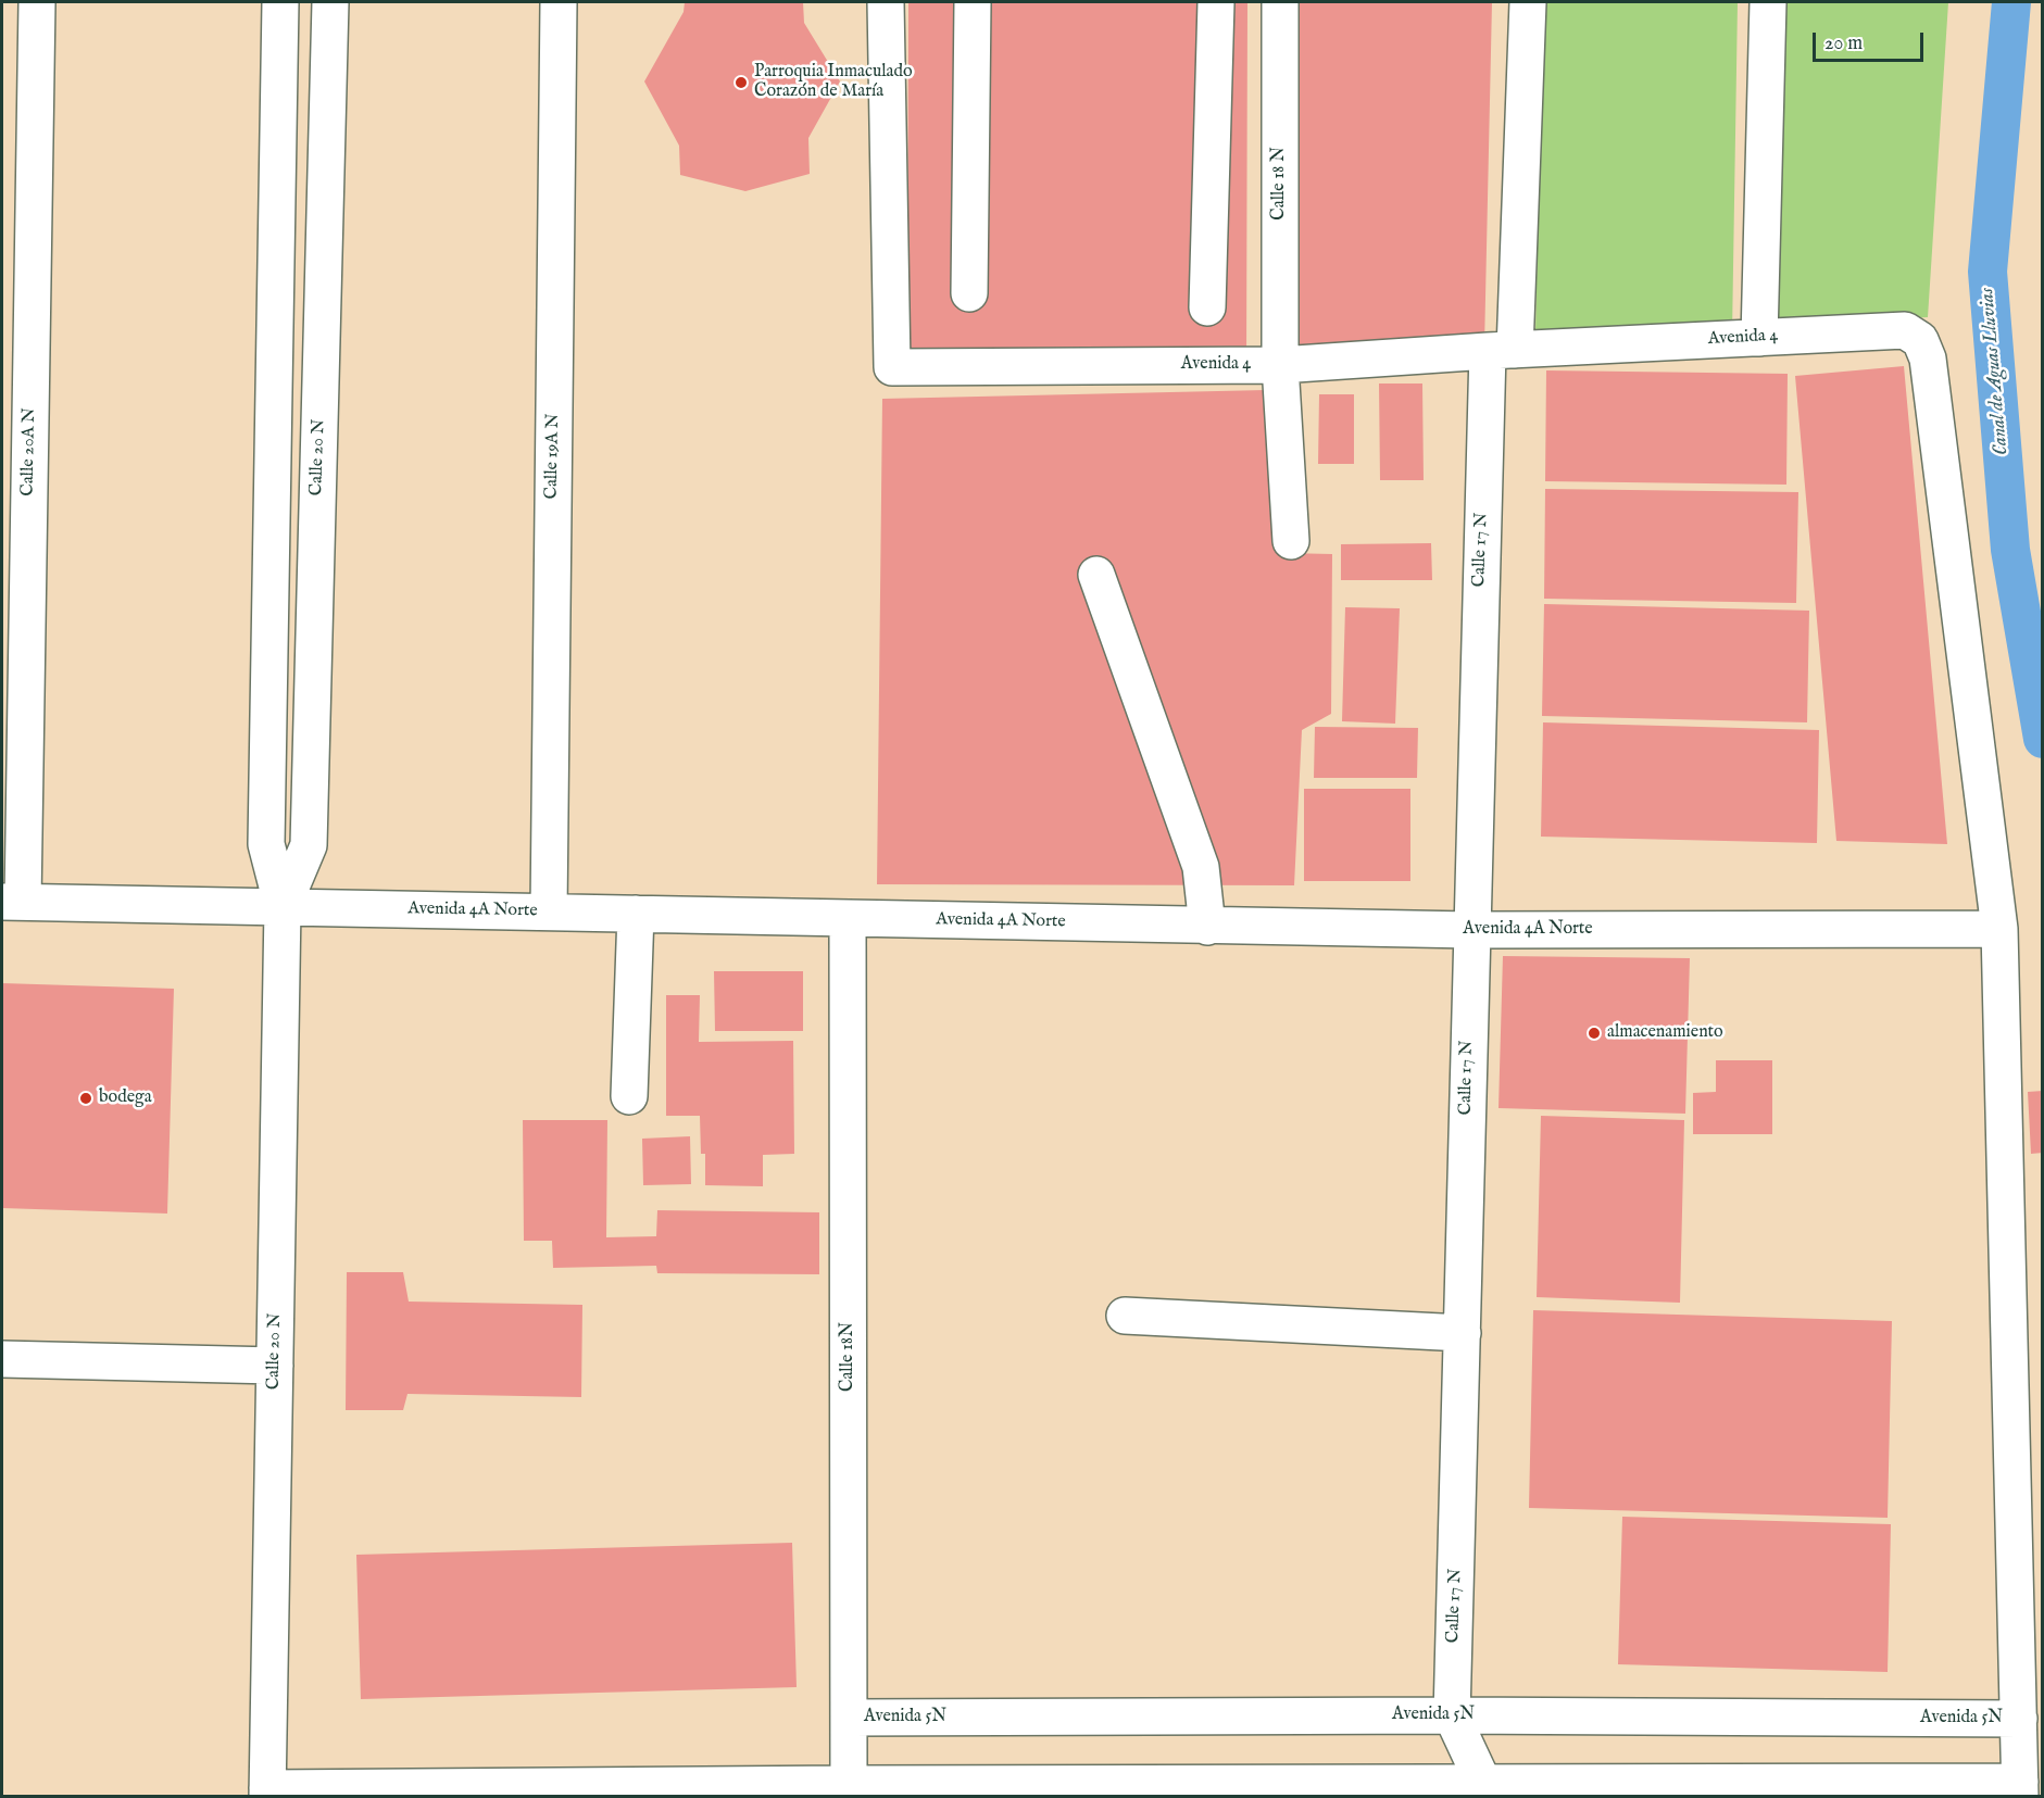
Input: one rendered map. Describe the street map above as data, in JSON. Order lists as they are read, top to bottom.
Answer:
{
  "streets": {
    "street": [
      "Calle 18 N",
      "Avenida 4",
      "Calle 20A N",
      "Calle 19A N",
      "Calle 20 N",
      "Calle 17 N",
      "Avenida 4A Norte",
      "Calle 18N",
      "Avenida 5N"
    ]
  },
  "crossings": [
    ["Calle 18 N", "Avenida 4"],
    ["Avenida 4", "Calle 17 N"],
    ["Avenida 4", "Avenida 4A Norte"],
    ["Calle 20A N", "Avenida 4A Norte"],
    ["Calle 19A N", "Avenida 4A Norte"],
    ["Calle 20 N", "Avenida 4A Norte"],
    ["Calle 17 N", "Avenida 4A Norte"],
    ["Calle 17 N", "Avenida 5N"],
    ["Avenida 4A Norte", "Calle 18N"],
    ["Calle 18N", "Avenida 5N"]
  ],
  "water": ["Canal de Aguas Lluvias"],
  "places": ["Parroquia Inmaculado Corazón de María", "almacenamiento", "bodega"],
  "scale_bar": "20 m"
}
